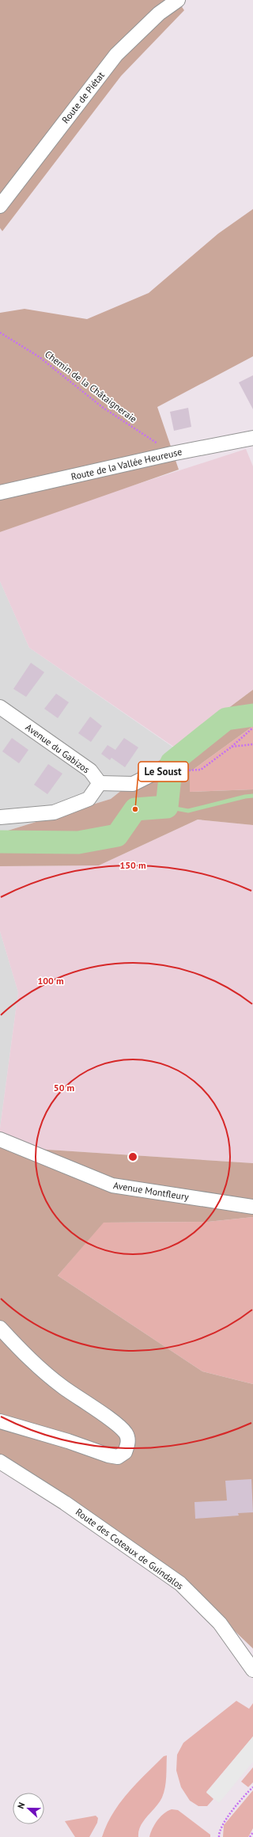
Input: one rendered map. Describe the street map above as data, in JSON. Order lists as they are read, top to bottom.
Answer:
{
  "streets": {
    "street": [
      "Route de Piétat",
      "Route de la Vallée Heureuse",
      "Avenue du Gabizos",
      "Avenue Montfleury",
      "Route des Coteaux de Guindalos"
    ],
    "path": ["Chemin de la Châtaigneraie"]
  },
  "crossings": [
    ["Chemin de la Châtaigneraie", "Route de la Vallée Heureuse"]
  ],
  "places": ["Le Soust"],
  "north": "left",
  "rings": ["150 m", "100 m", "50 m"]
}
